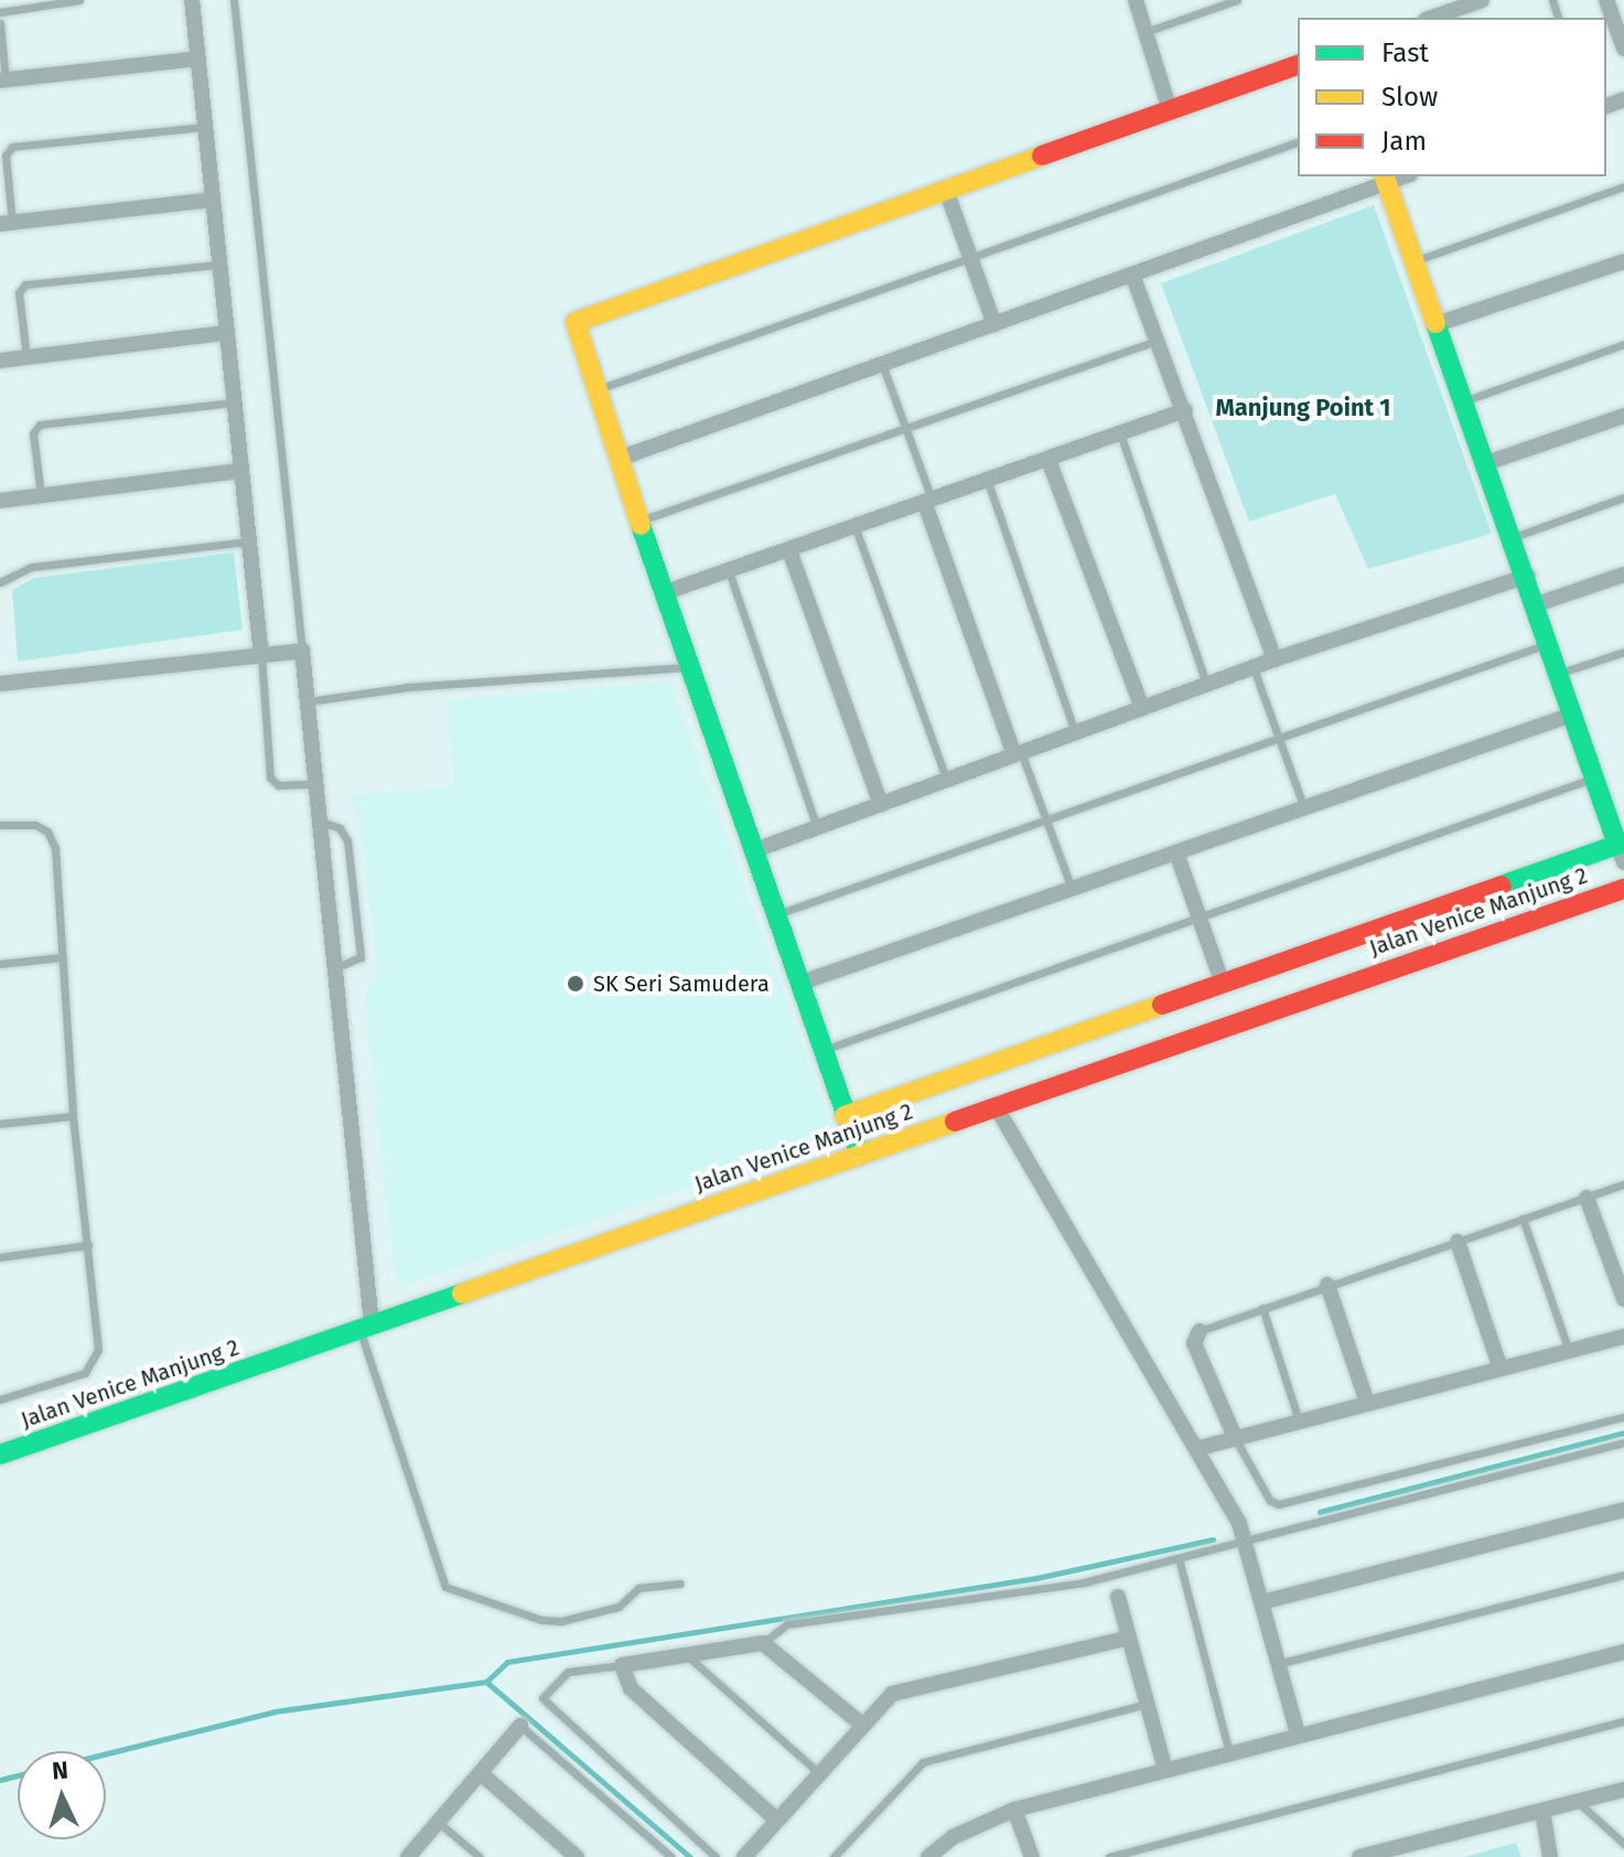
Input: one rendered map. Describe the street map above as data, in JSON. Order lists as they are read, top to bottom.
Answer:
{
  "streets": {
    "street": ["Jalan Venice Manjung 2"]
  },
  "districts": ["Manjung Point 1"],
  "places": ["SK Seri Samudera"],
  "legend": ["Fast", "Slow", "Jam"],
  "north": "top"
}
